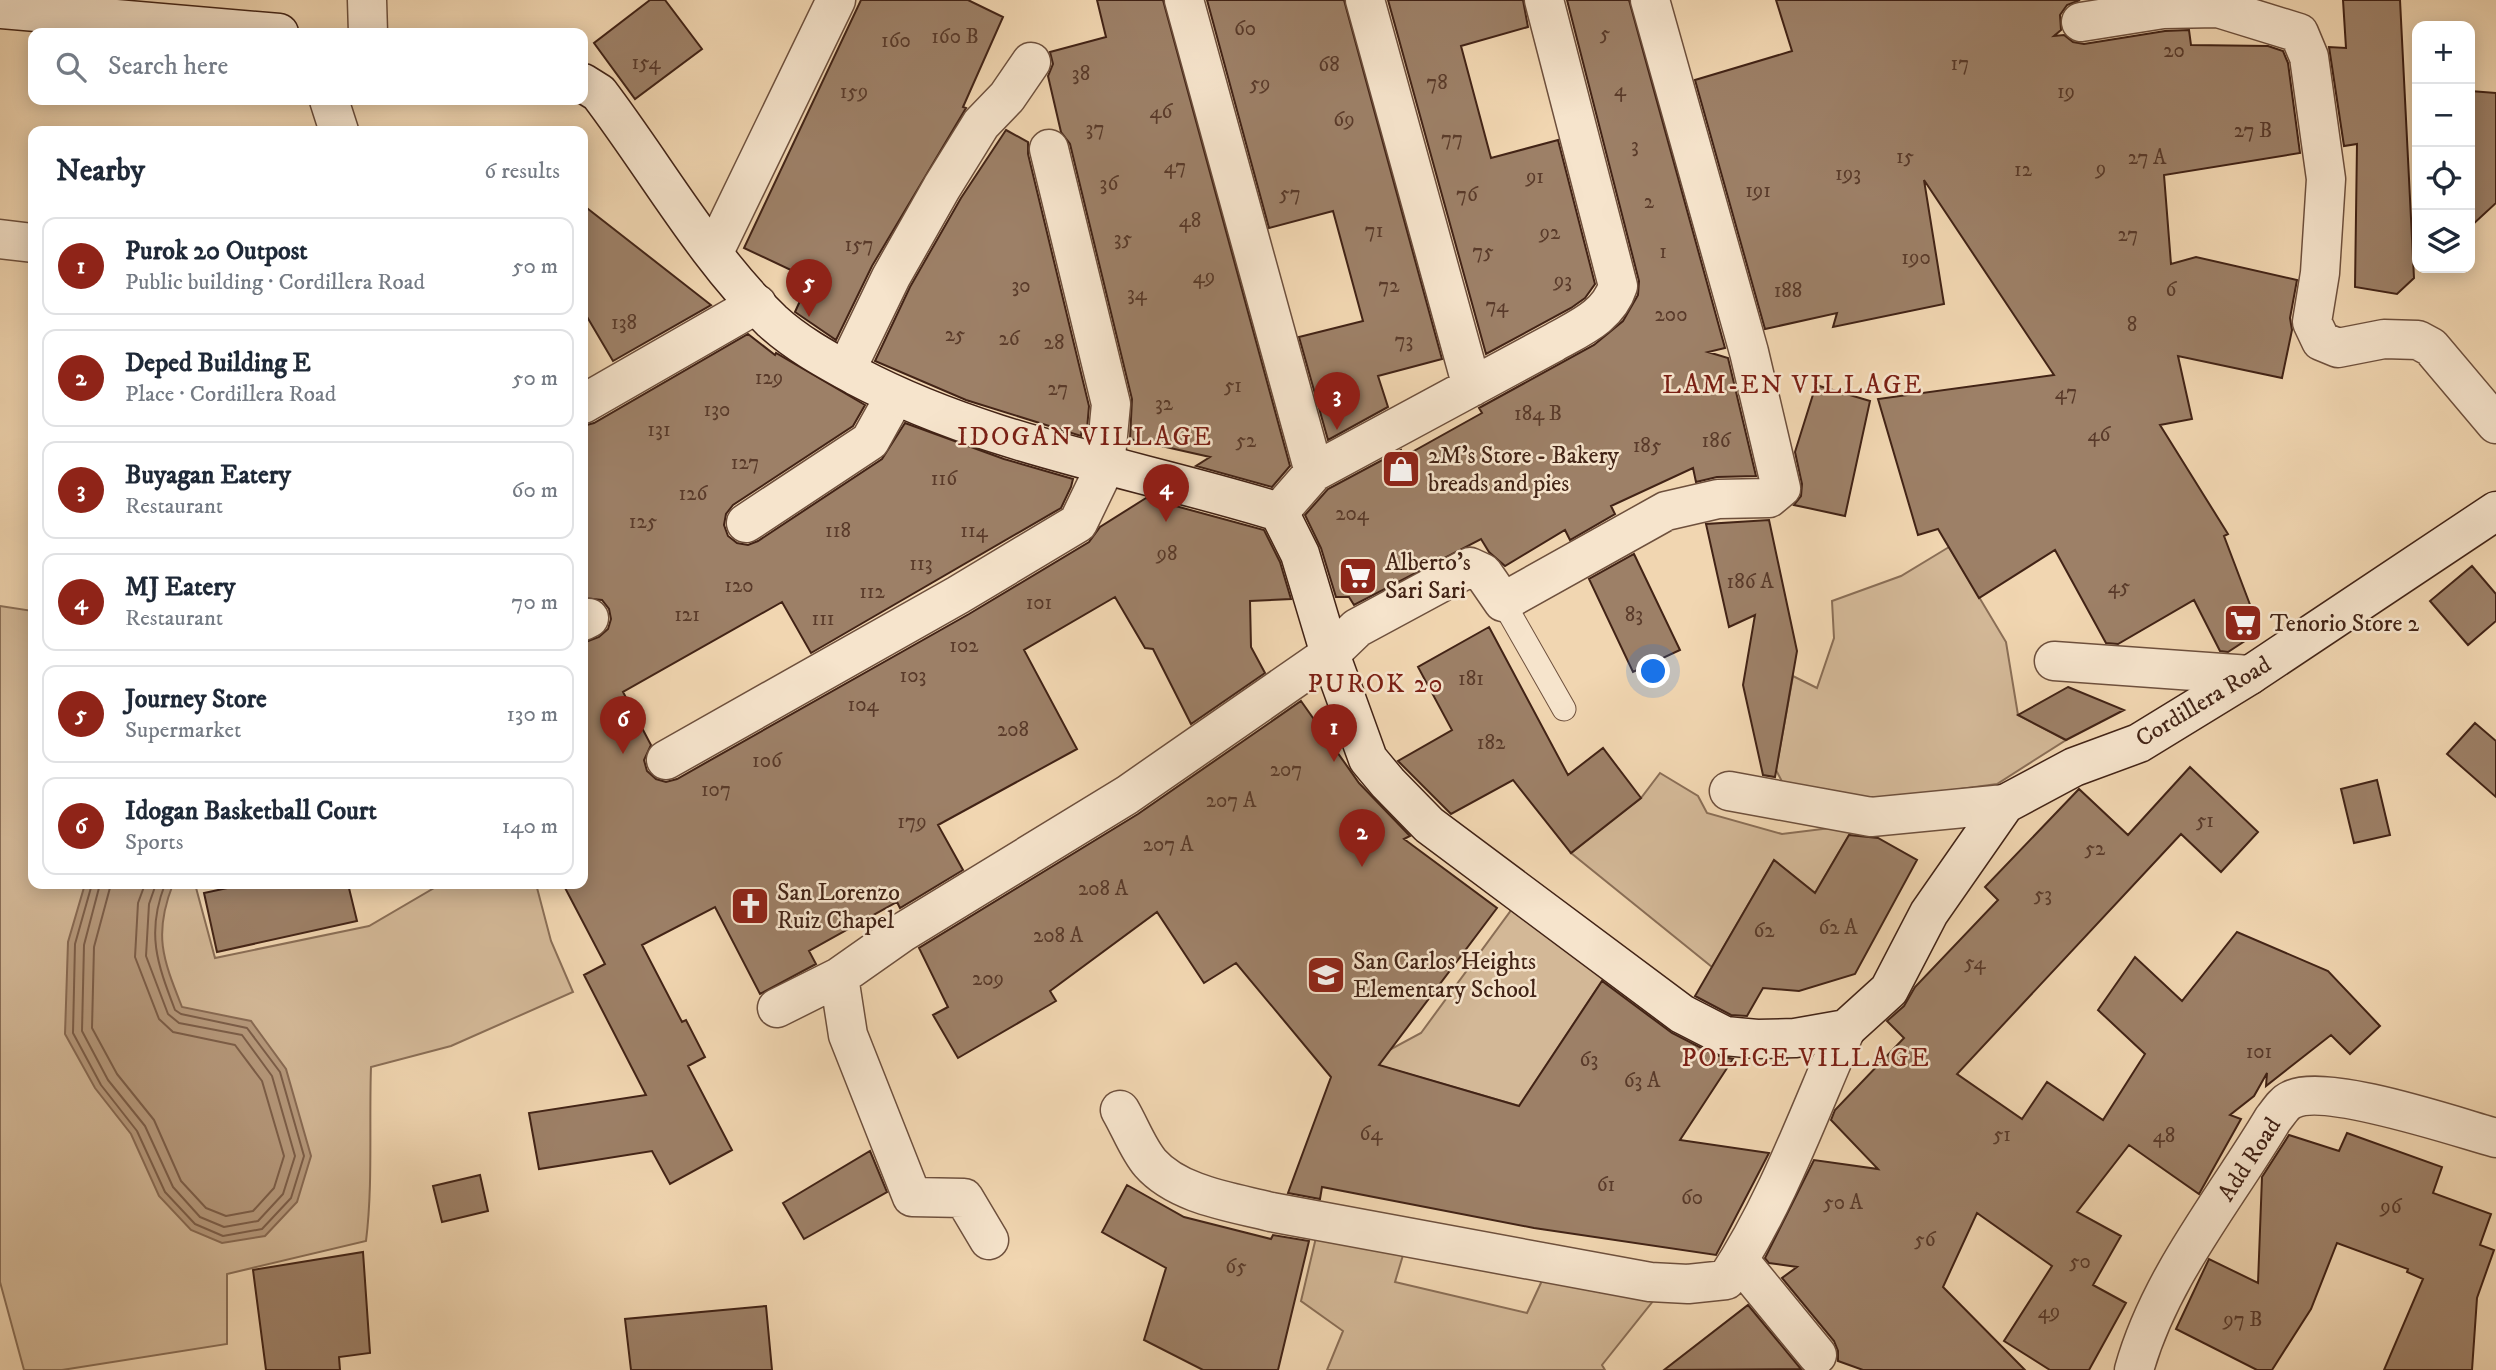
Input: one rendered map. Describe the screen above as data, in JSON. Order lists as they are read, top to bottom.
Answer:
{
  "streets": {
    "street": ["Cordillera Road", "Add Road"]
  },
  "districts": [
    "LAM-EN VILLAGE",
    "IDOGAN VILLAGE",
    "PUROK 20",
    "POLICE VILLAGE"
  ],
  "places": {
    "shop": ["2M's Store - Bakery breads and pies"],
    "supermarket": ["Alberto's Sari Sari", "Tenorio Store 2"],
    "church": ["San Lorenzo Ruiz Chapel"],
    "school or university": ["San Carlos Heights Elementary School"]
  },
  "house_numbers": [
    "60",
    "5",
    "160 B",
    "160",
    "20",
    "154",
    "17",
    "68",
    "38",
    "78",
    "59",
    "4",
    "159",
    "19",
    "46",
    "69",
    "37",
    "27 B",
    "77",
    "3",
    "15",
    "27 A",
    "47",
    "9",
    "12",
    "193",
    "91",
    "36",
    "191",
    "57",
    "76",
    "2",
    "48",
    "71",
    "92",
    "27",
    "35",
    "157",
    "75",
    "1",
    "190",
    "49",
    "93",
    "30",
    "72",
    "6",
    "188",
    "34",
    "74",
    "200",
    "138",
    "8",
    "25",
    "26",
    "73",
    "28",
    "129",
    "51",
    "27",
    "47",
    "32",
    "130",
    "184 B",
    "131",
    "46",
    "52",
    "186",
    "185",
    "127",
    "116",
    "126",
    "204",
    "125",
    "118",
    "114",
    "98",
    "113",
    "186 A",
    "120",
    "45",
    "112",
    "101",
    "121",
    "83",
    "111",
    "102",
    "103",
    "181",
    "104",
    "208",
    "182",
    "106",
    "207",
    "107",
    "207 A",
    "51",
    "179",
    "207 A",
    "52",
    "208 A",
    "53",
    "62 A",
    "62",
    "208 A",
    "54",
    "209",
    "101",
    "63",
    "63 A",
    "64",
    "51",
    "48",
    "61",
    "60",
    "50 A",
    "96",
    "56",
    "50",
    "65",
    "49",
    "97 B"
  ],
  "page": {
    "map_buttons": ["+", "−"],
    "search": "Search here",
    "heading": ["Nearby", "6 results"],
    "list": [
      {
        "mark": "1",
        "name": "Purok 20 Outpost",
        "note": "Public building · Cordillera Road",
        "value": "50 m"
      },
      {
        "mark": "2",
        "name": "Deped Building E",
        "note": "Place · Cordillera Road",
        "value": "50 m"
      },
      {
        "mark": "3",
        "name": "Buyagan Eatery",
        "note": "Restaurant",
        "value": "60 m"
      },
      {
        "mark": "4",
        "name": "MJ Eatery",
        "note": "Restaurant",
        "value": "70 m"
      },
      {
        "mark": "5",
        "name": "Journey Store",
        "note": "Supermarket",
        "value": "130 m"
      },
      {
        "mark": "6",
        "name": "Idogan Basketball Court",
        "note": "Sports",
        "value": "140 m"
      }
    ],
    "pins": [
      "5",
      "3",
      "4",
      "6",
      "1",
      "2"
    ]
  }
}
